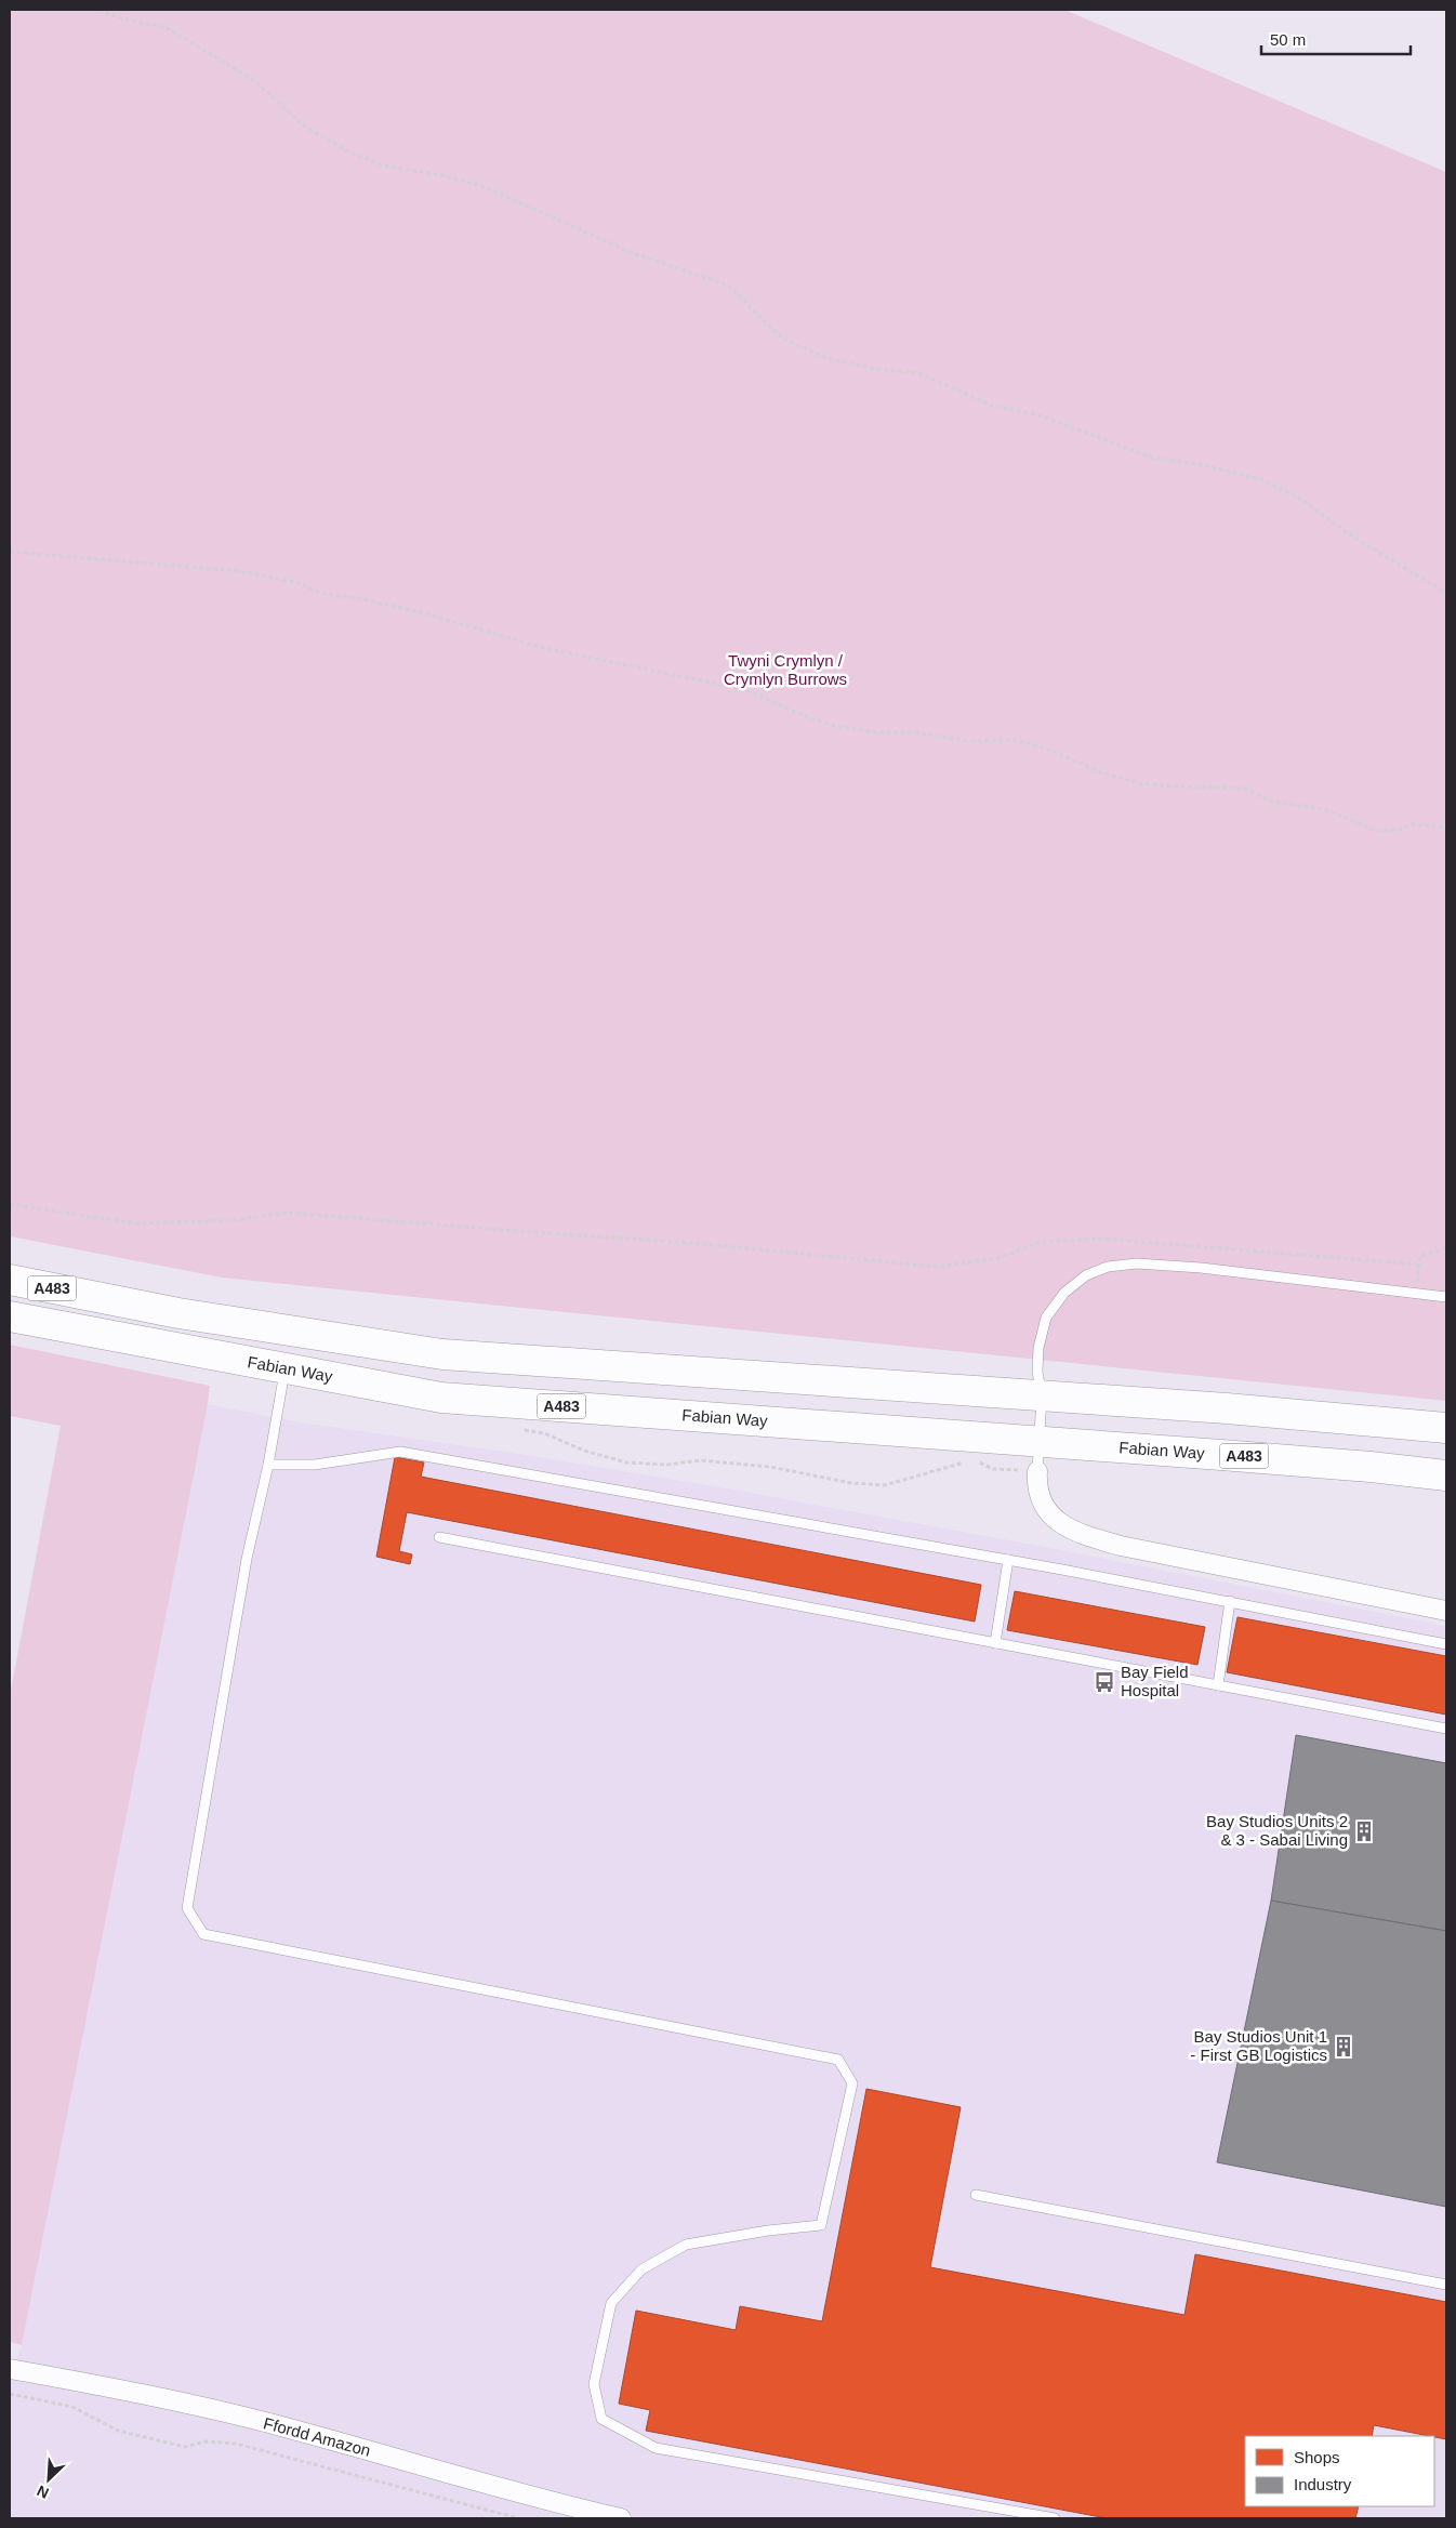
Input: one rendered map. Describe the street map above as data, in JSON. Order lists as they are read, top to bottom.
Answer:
{
  "streets": {
    "highway": ["A483", "Fabian Way"],
    "street": ["Ffordd Amazon"]
  },
  "parks": ["Twyni Crymlyn / Crymlyn Burrows"],
  "places": {
    "bus stop": ["Bay Field Hospital"],
    "building": ["Bay Studios Units 2 & 3 - Sabai Living", "Bay Studios Unit 1 - First GB Logistics"]
  },
  "legend": ["Shops", "Industry"],
  "scale_bar": "50 m",
  "north": "bottom left"
}
